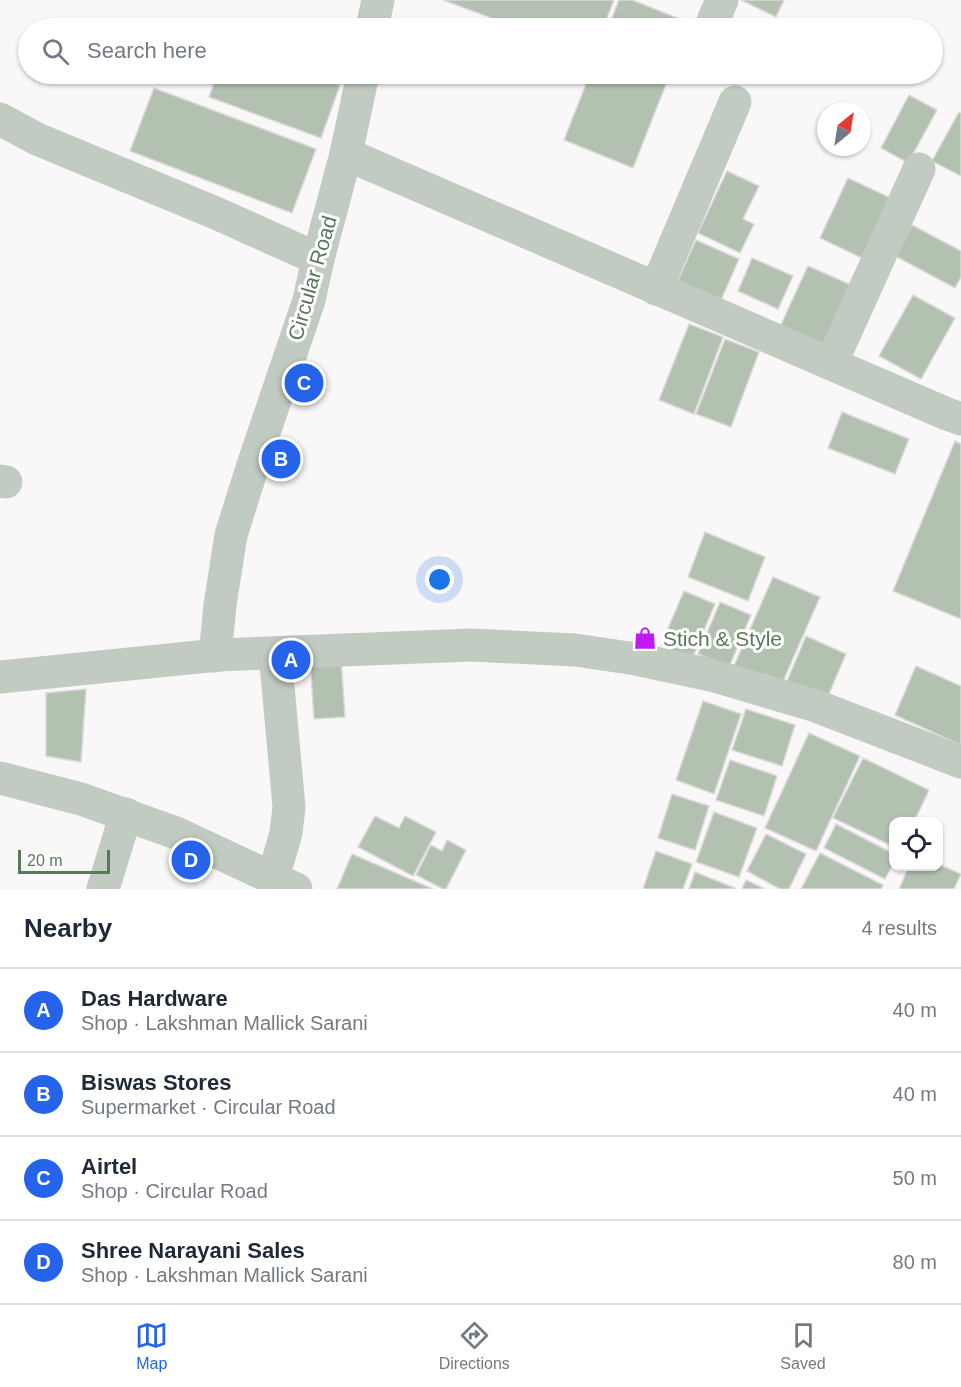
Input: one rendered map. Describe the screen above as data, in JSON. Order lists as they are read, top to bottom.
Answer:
{
  "streets": {
    "street": ["Circular Road"]
  },
  "places": {
    "shop": ["Stich & Style"]
  },
  "scale_bar": "20 m",
  "north": "top right",
  "page": {
    "search": "Search here",
    "pins": [
      "C",
      "B",
      "A",
      "D"
    ],
    "scale": "20 m",
    "heading": ["Nearby", "4 results"],
    "list": [
      {
        "mark": "A",
        "name": "Das Hardware",
        "note": "Shop · Lakshman Mallick Sarani",
        "value": "40 m"
      },
      {
        "mark": "B",
        "name": "Biswas Stores",
        "note": "Supermarket · Circular Road",
        "value": "40 m"
      },
      {
        "mark": "C",
        "name": "Airtel",
        "note": "Shop · Circular Road",
        "value": "50 m"
      },
      {
        "mark": "D",
        "name": "Shree Narayani Sales",
        "note": "Shop · Lakshman Mallick Sarani",
        "value": "80 m"
      }
    ],
    "nav": ["Map", "Directions", "Saved"]
  }
}
